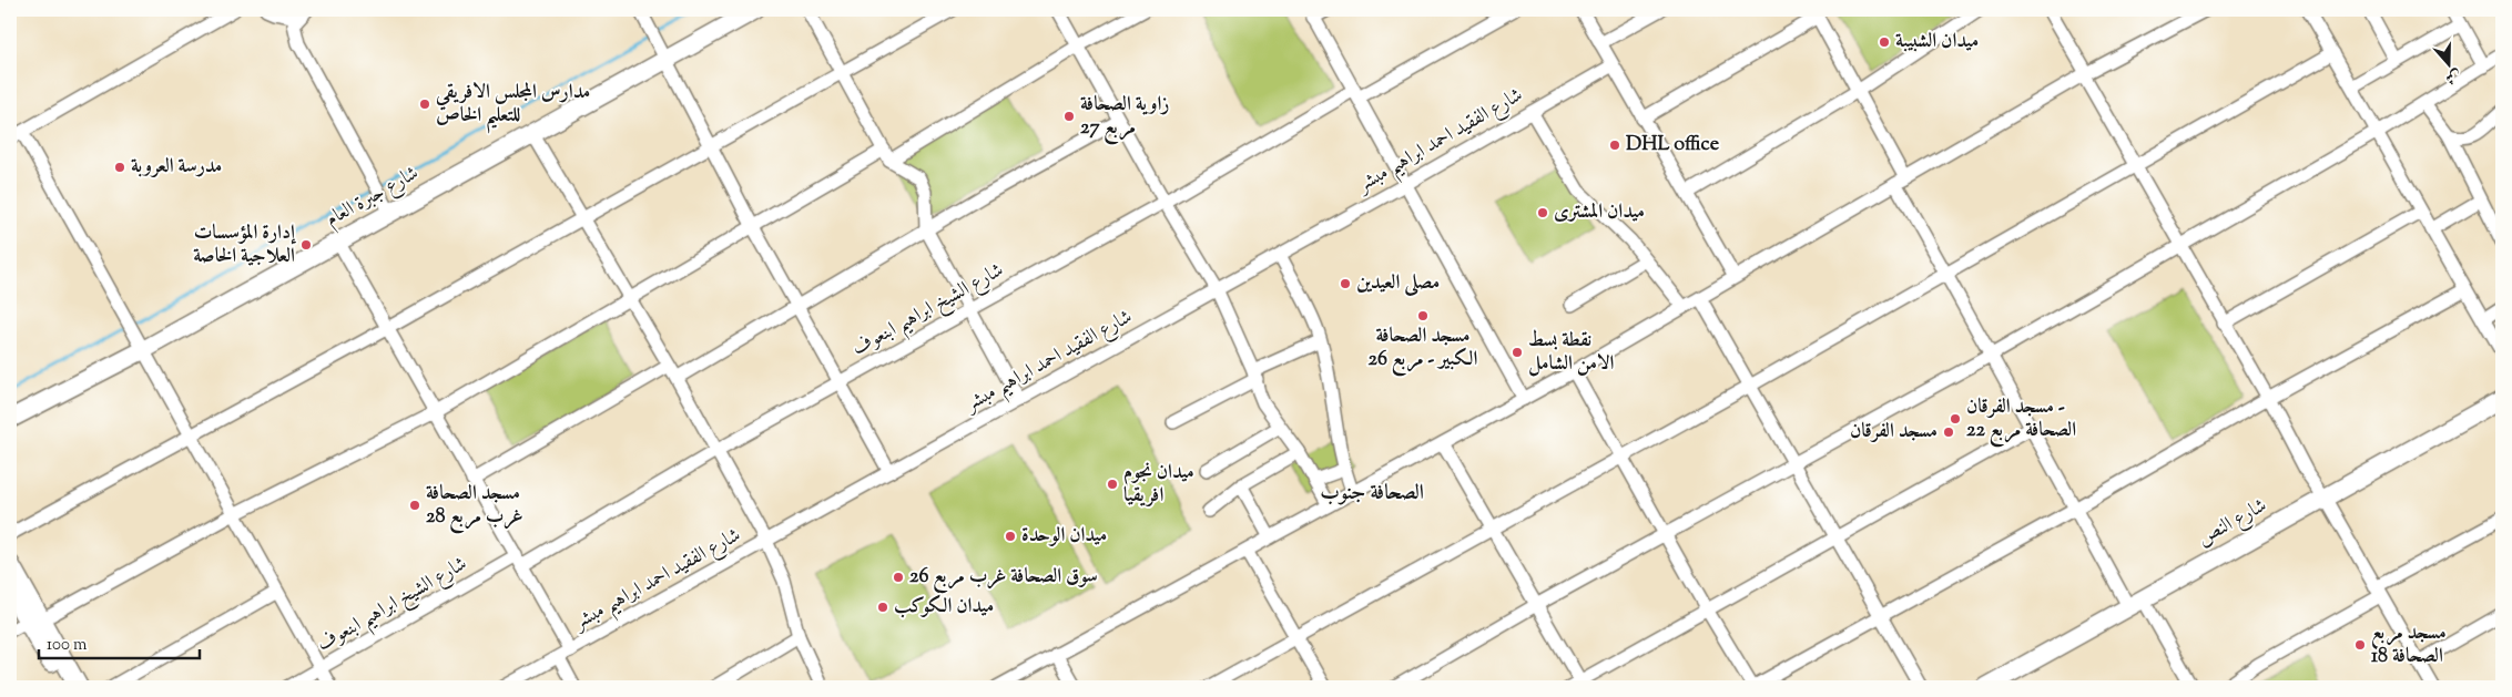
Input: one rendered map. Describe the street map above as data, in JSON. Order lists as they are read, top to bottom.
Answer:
{
  "streets": {
    "main road": ["شارع جبرة العام", "شارع النص"],
    "street": ["شارع الفقيد احمد ابراهيم مبشر", "شارع الشيخ ابراهيم ابنعوف"]
  },
  "districts": ["الصحافة جنوب"],
  "places": [
    "ميدان الشبيبة",
    "مدارس المجلس الافريقي للتعليم الخاص",
    "زاوية الصحافة مربع 27",
    "DHL office",
    "مدرسة العروبة",
    "ميدان المشترى",
    "إدارة المؤسسات العلاجية الخاصة",
    "مصلى العيدين",
    "مسجد الصحافة الكبير - مربع 26",
    "نقطة بسط الامن الشامل",
    "مسجد الفرقان - الصحافة مربع 22",
    "مسجد الفرقان",
    "ميدان نجوم افريقيا",
    "مسجد الصحافة غرب مربع 28",
    "ميدان الوحدة",
    "سوق الصحافة غرب مربع 26",
    "ميدان الكوكب",
    "مسجد مربع 18 الصحافة"
  ],
  "scale_bar": "100 m",
  "north": "bottom"
}
